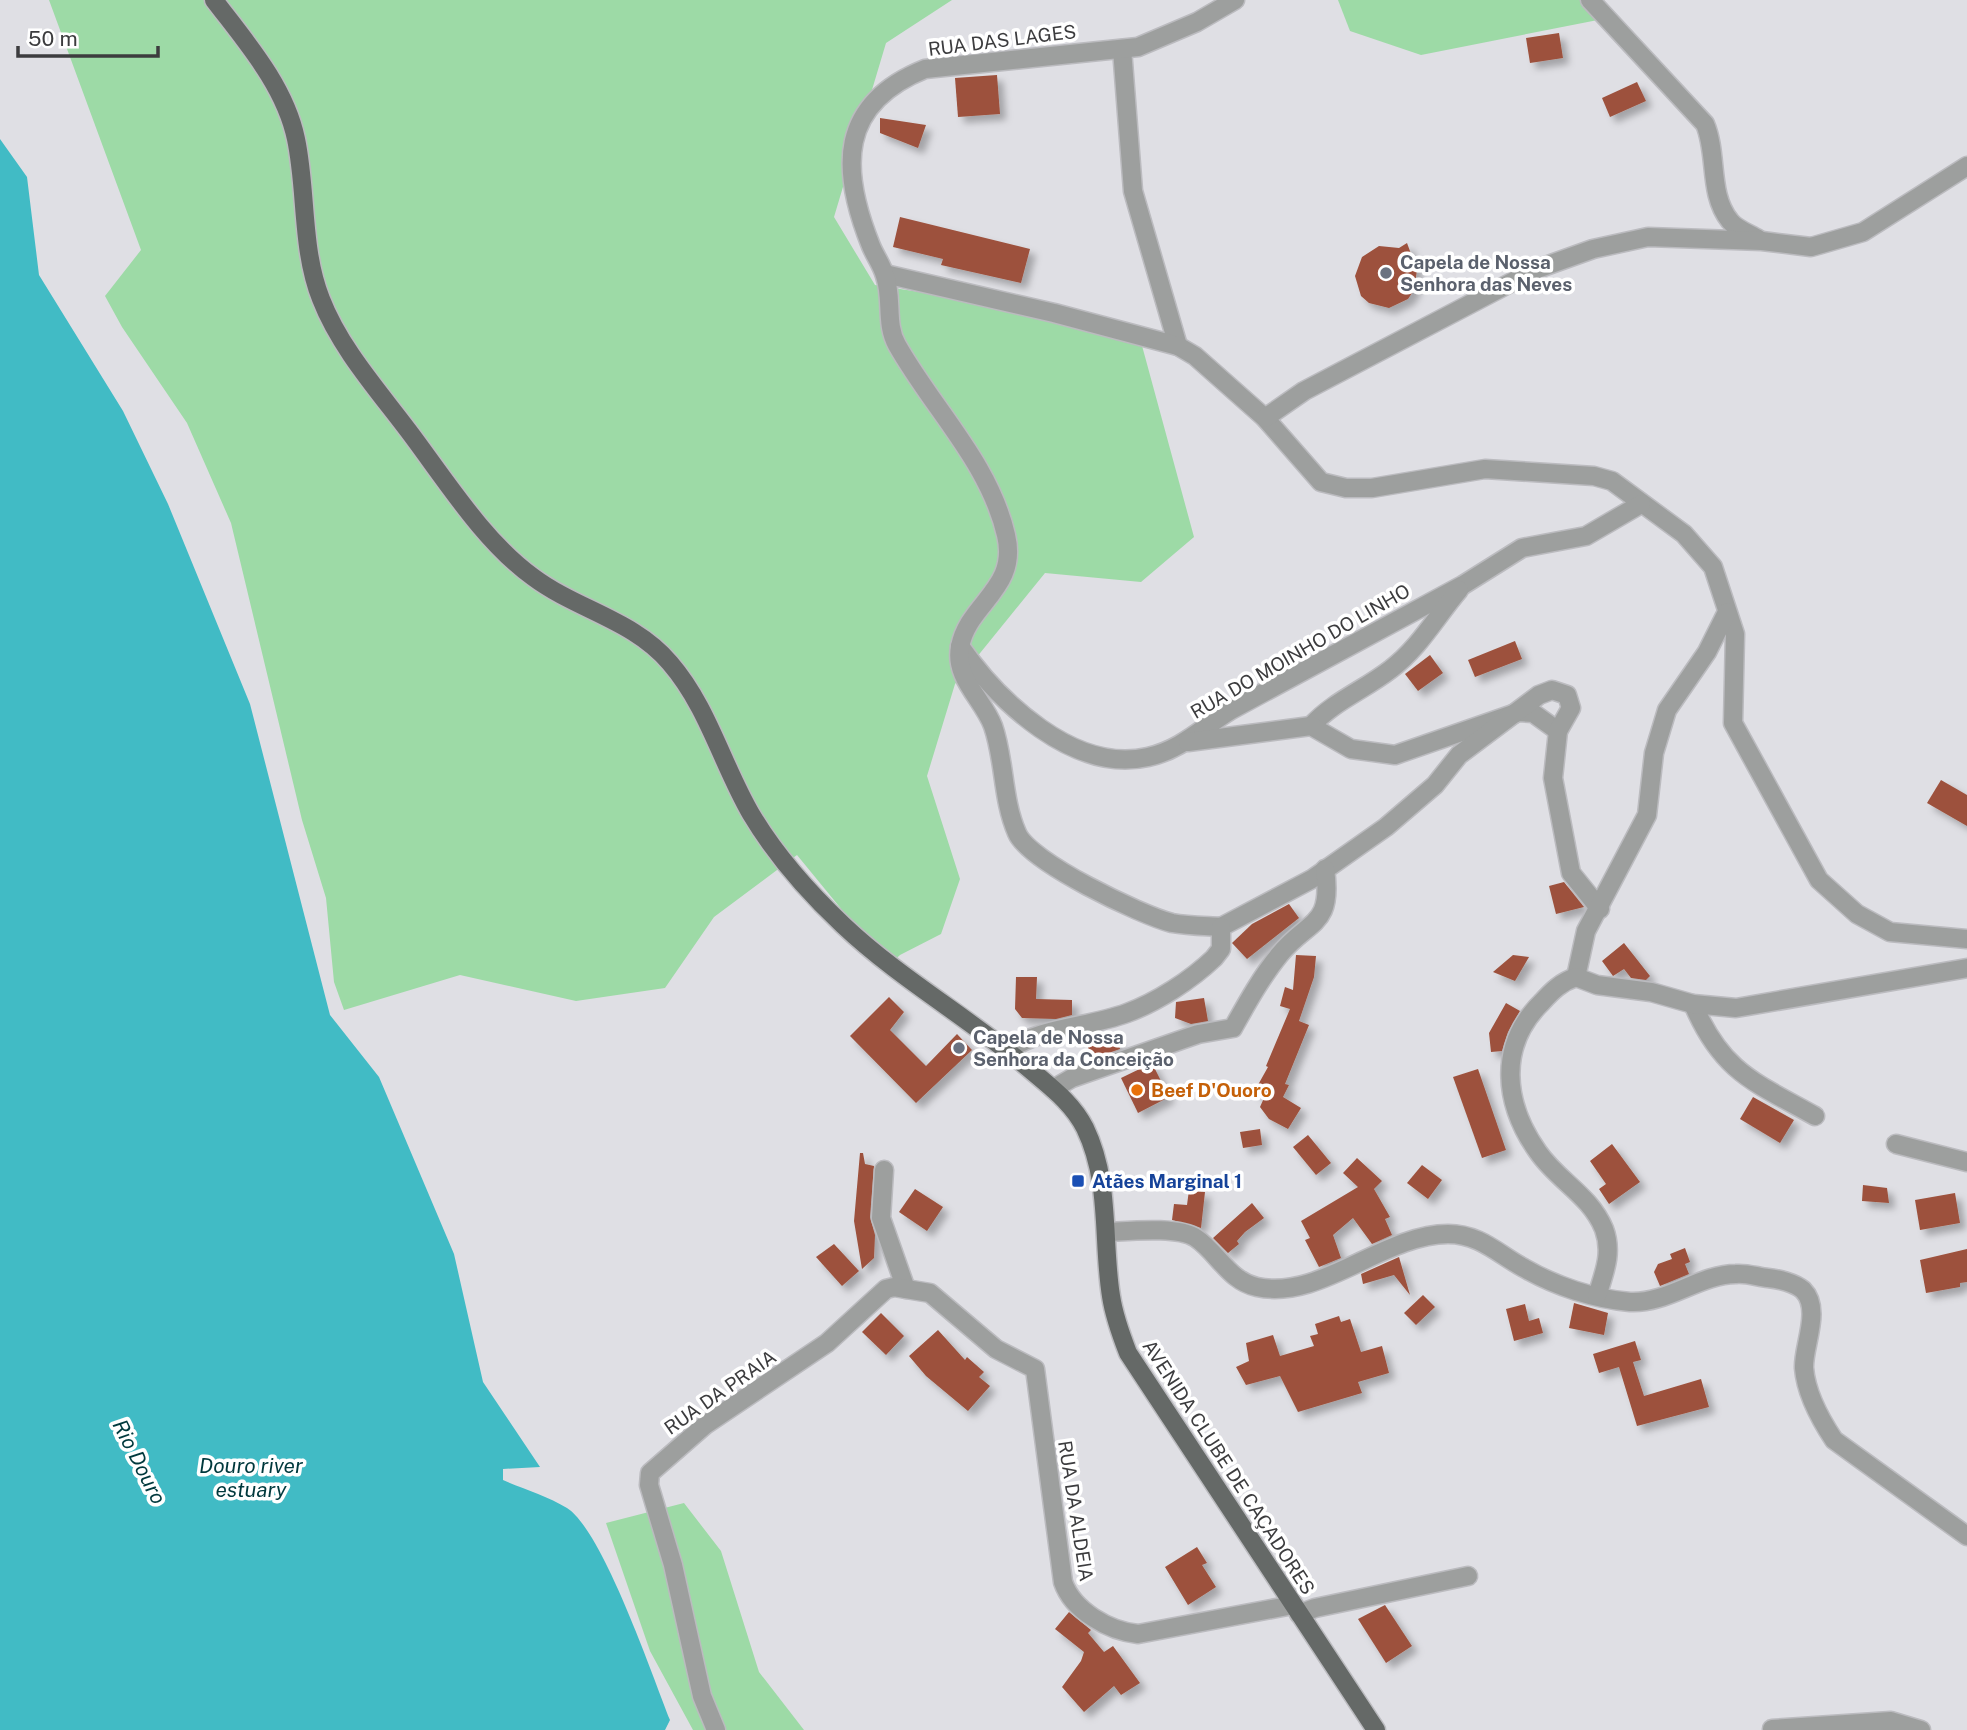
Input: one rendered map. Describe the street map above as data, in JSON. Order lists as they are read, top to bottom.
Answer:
{
  "streets": {
    "main road": ["AVENIDA CLUBE DE CAÇADORES"],
    "street": [
      "RUA DAS LAGES",
      "RUA DO MOINHO DO LINHO",
      "RUA DA PRAIA",
      "RUA DA ALDEIA"
    ]
  },
  "crossings": [
    ["RUA DAS LAGES", "RUA DO MOINHO DO LINHO"],
    ["RUA DA PRAIA", "RUA DA ALDEIA"],
    ["AVENIDA CLUBE DE CAÇADORES", "RUA DA ALDEIA"]
  ],
  "water": ["Rio Douro", "Douro river estuary"],
  "places": {
    "other": ["Capela de Nossa Senhora das Neves", "Capela de Nossa Senhora da Conceição", "Beef D'Ouoro"],
    "transit": ["Atães Marginal 1"]
  },
  "scale_bar": "50 m"
}
